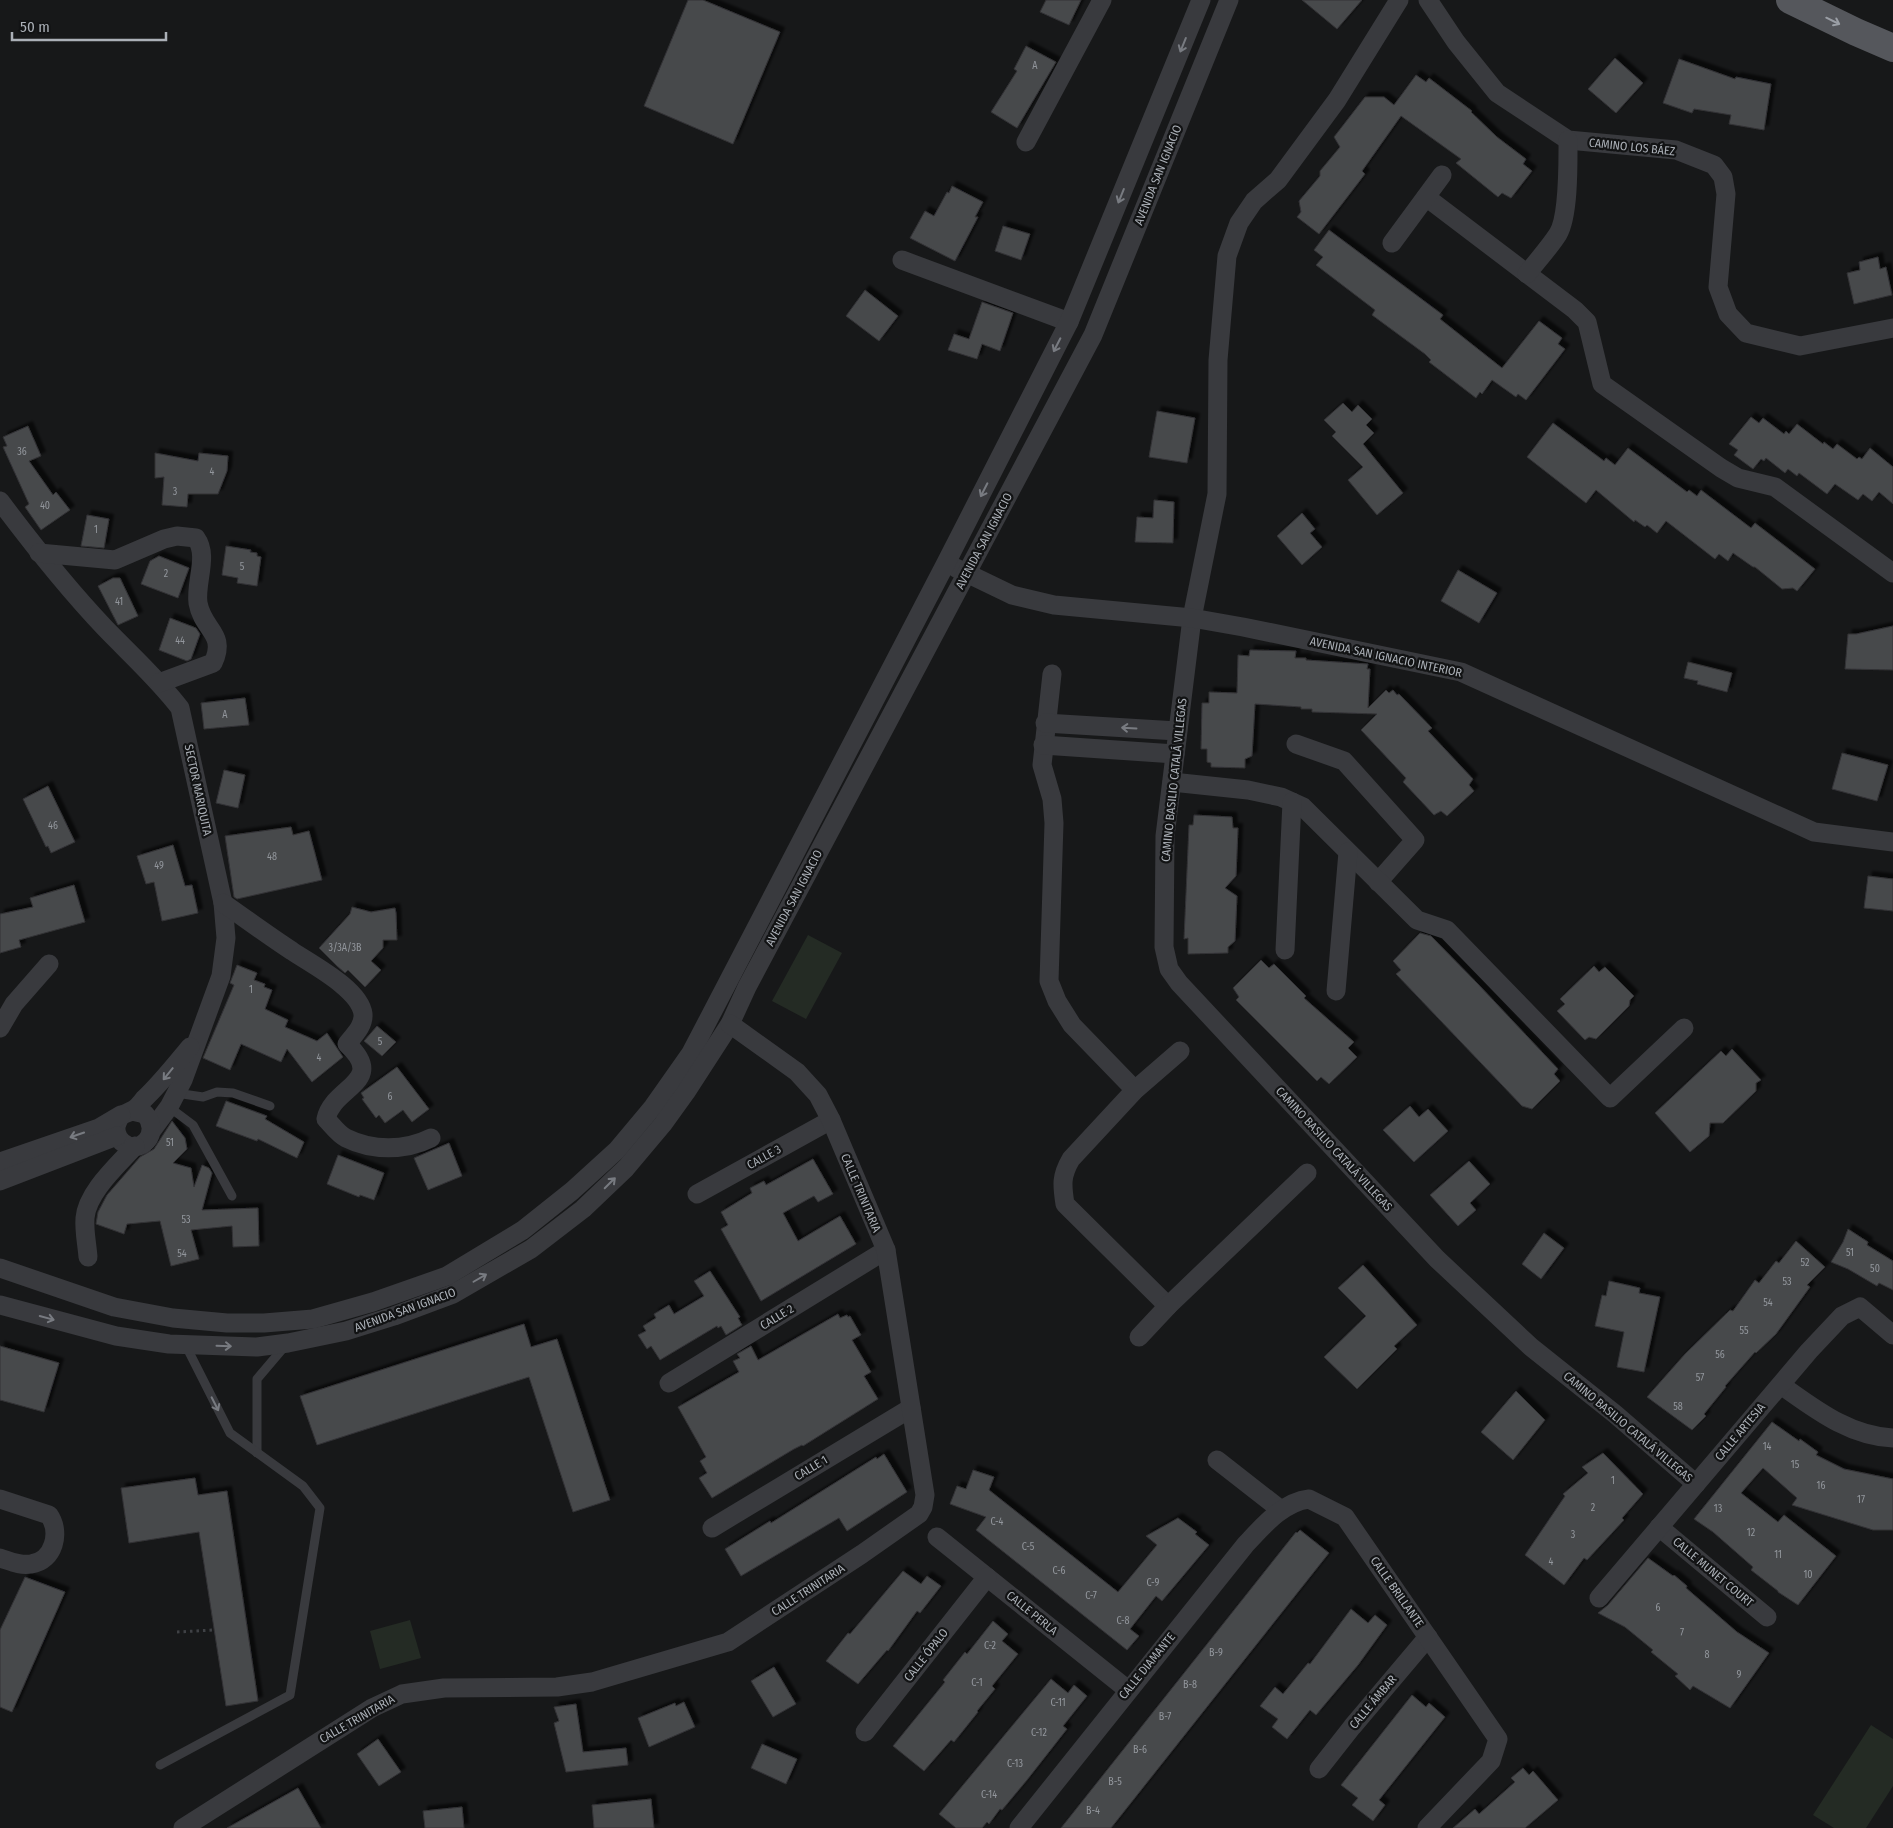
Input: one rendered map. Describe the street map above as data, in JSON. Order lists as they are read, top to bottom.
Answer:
{
  "streets": {
    "street": [
      "CAMINO LOS BÁEZ",
      "AVENIDA SAN IGNACIO",
      "AVENIDA SAN IGNACIO INTERIOR",
      "CAMINO BASILIO CATALÁ VILLEGAS",
      "SECTOR MARIQUITA",
      "CALLE 3",
      "CALLE TRINITARIA",
      "CALLE 2",
      "CALLE ARTESIA",
      "CALLE 1",
      "CALLE MUNET COURT",
      "CALLE BRILLANTE",
      "CALLE PERLA",
      "CALLE ÓPALO",
      "CALLE DIAMANTE",
      "CALLE ÁMBAR"
    ]
  },
  "crossings": [
    ["AVENIDA SAN IGNACIO", "AVENIDA SAN IGNACIO INTERIOR"],
    ["AVENIDA SAN IGNACIO", "CALLE TRINITARIA"],
    ["AVENIDA SAN IGNACIO INTERIOR", "CAMINO BASILIO CATALÁ VILLEGAS"],
    ["CAMINO BASILIO CATALÁ VILLEGAS", "CALLE ARTESIA"],
    ["CALLE 3", "CALLE TRINITARIA"],
    ["CALLE TRINITARIA", "CALLE 2"],
    ["CALLE TRINITARIA", "CALLE 1"],
    ["CALLE ARTESIA", "CALLE MUNET COURT"],
    ["CALLE BRILLANTE", "CALLE DIAMANTE"],
    ["CALLE BRILLANTE", "CALLE ÁMBAR"],
    ["CALLE PERLA", "CALLE ÓPALO"],
    ["CALLE PERLA", "CALLE DIAMANTE"]
  ],
  "house_numbers": [
    "A",
    "36",
    "4",
    "3",
    "40",
    "1",
    "5",
    "2",
    "41",
    "44",
    "A",
    "46",
    "48",
    "49",
    "3/3A/3B",
    "1",
    "5",
    "4",
    "6",
    "51",
    "53",
    "51",
    "54",
    "52",
    "50",
    "53",
    "54",
    "55",
    "56",
    "57",
    "58",
    "14",
    "15",
    "1",
    "16",
    "17",
    "2",
    "13",
    "C-4",
    "12",
    "3",
    "C-5",
    "11",
    "4",
    "C-6",
    "10",
    "C-9",
    "C-7",
    "6",
    "C-8",
    "7",
    "C-2",
    "B-9",
    "8",
    "9",
    "C-1",
    "B-8",
    "C-11",
    "B-7",
    "C-12",
    "B-6",
    "C-13",
    "B-5",
    "C-14",
    "B-4"
  ],
  "scale_bar": "50 m"
}
